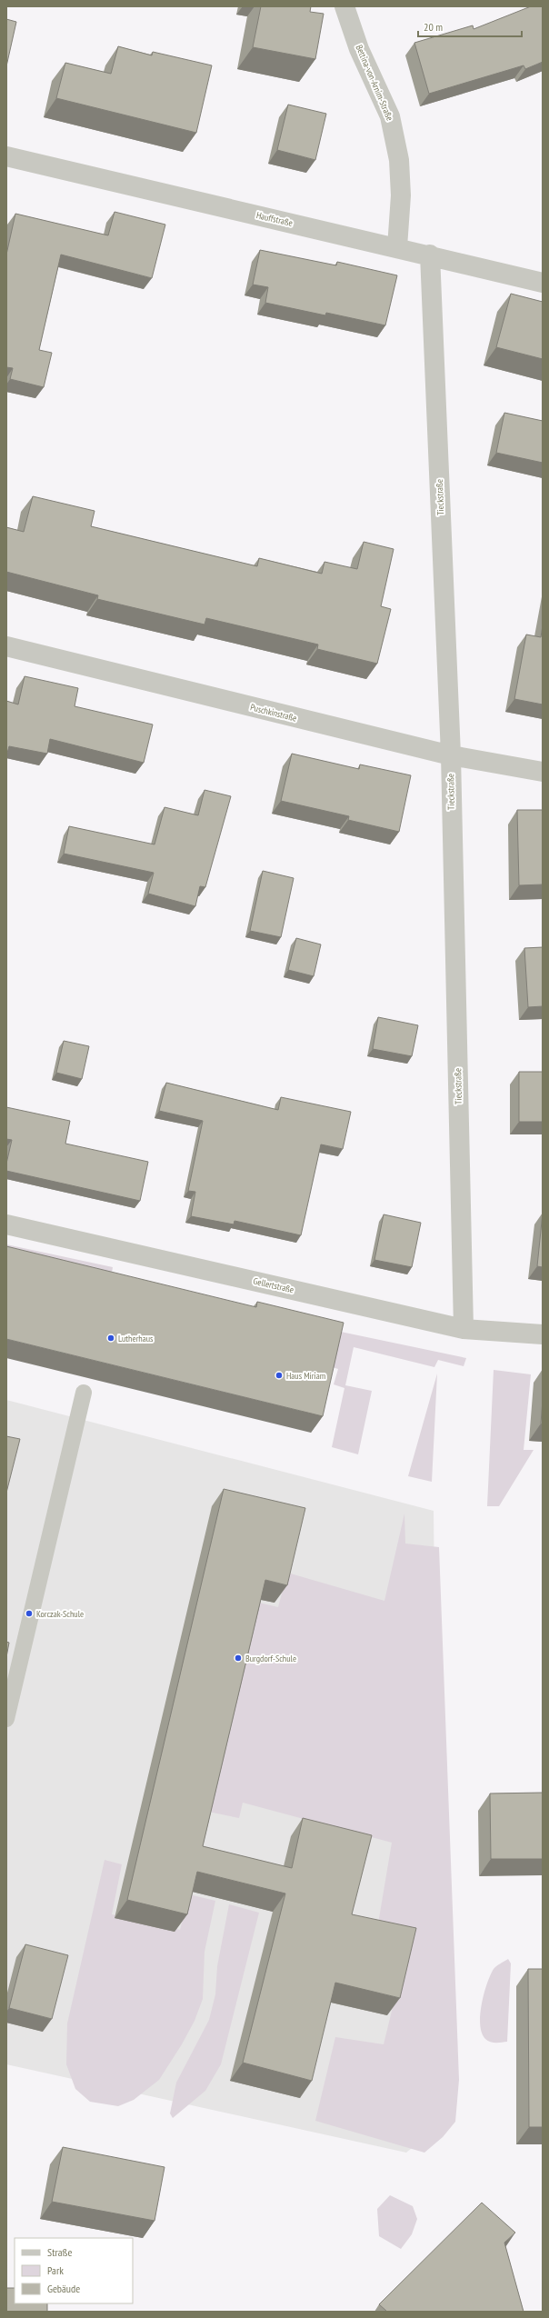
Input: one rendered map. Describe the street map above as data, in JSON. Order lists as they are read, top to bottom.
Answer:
{
  "streets": {
    "street": [
      "Bettina-von-Arnim-Straße",
      "Hauffstraße",
      "Tieckstraße",
      "Puschkinstraße",
      "Gellertstraße"
    ]
  },
  "crossings": [
    ["Bettina-von-Arnim-Straße", "Hauffstraße"],
    ["Hauffstraße", "Tieckstraße"],
    ["Tieckstraße", "Puschkinstraße"],
    ["Tieckstraße", "Gellertstraße"]
  ],
  "places": [
    "Lutherhaus",
    "Haus Miriam",
    "Korczak-Schule",
    "Burgdorf-Schule"
  ],
  "legend": ["Straße", "Park", "Gebäude"],
  "scale_bar": "20 m"
}
